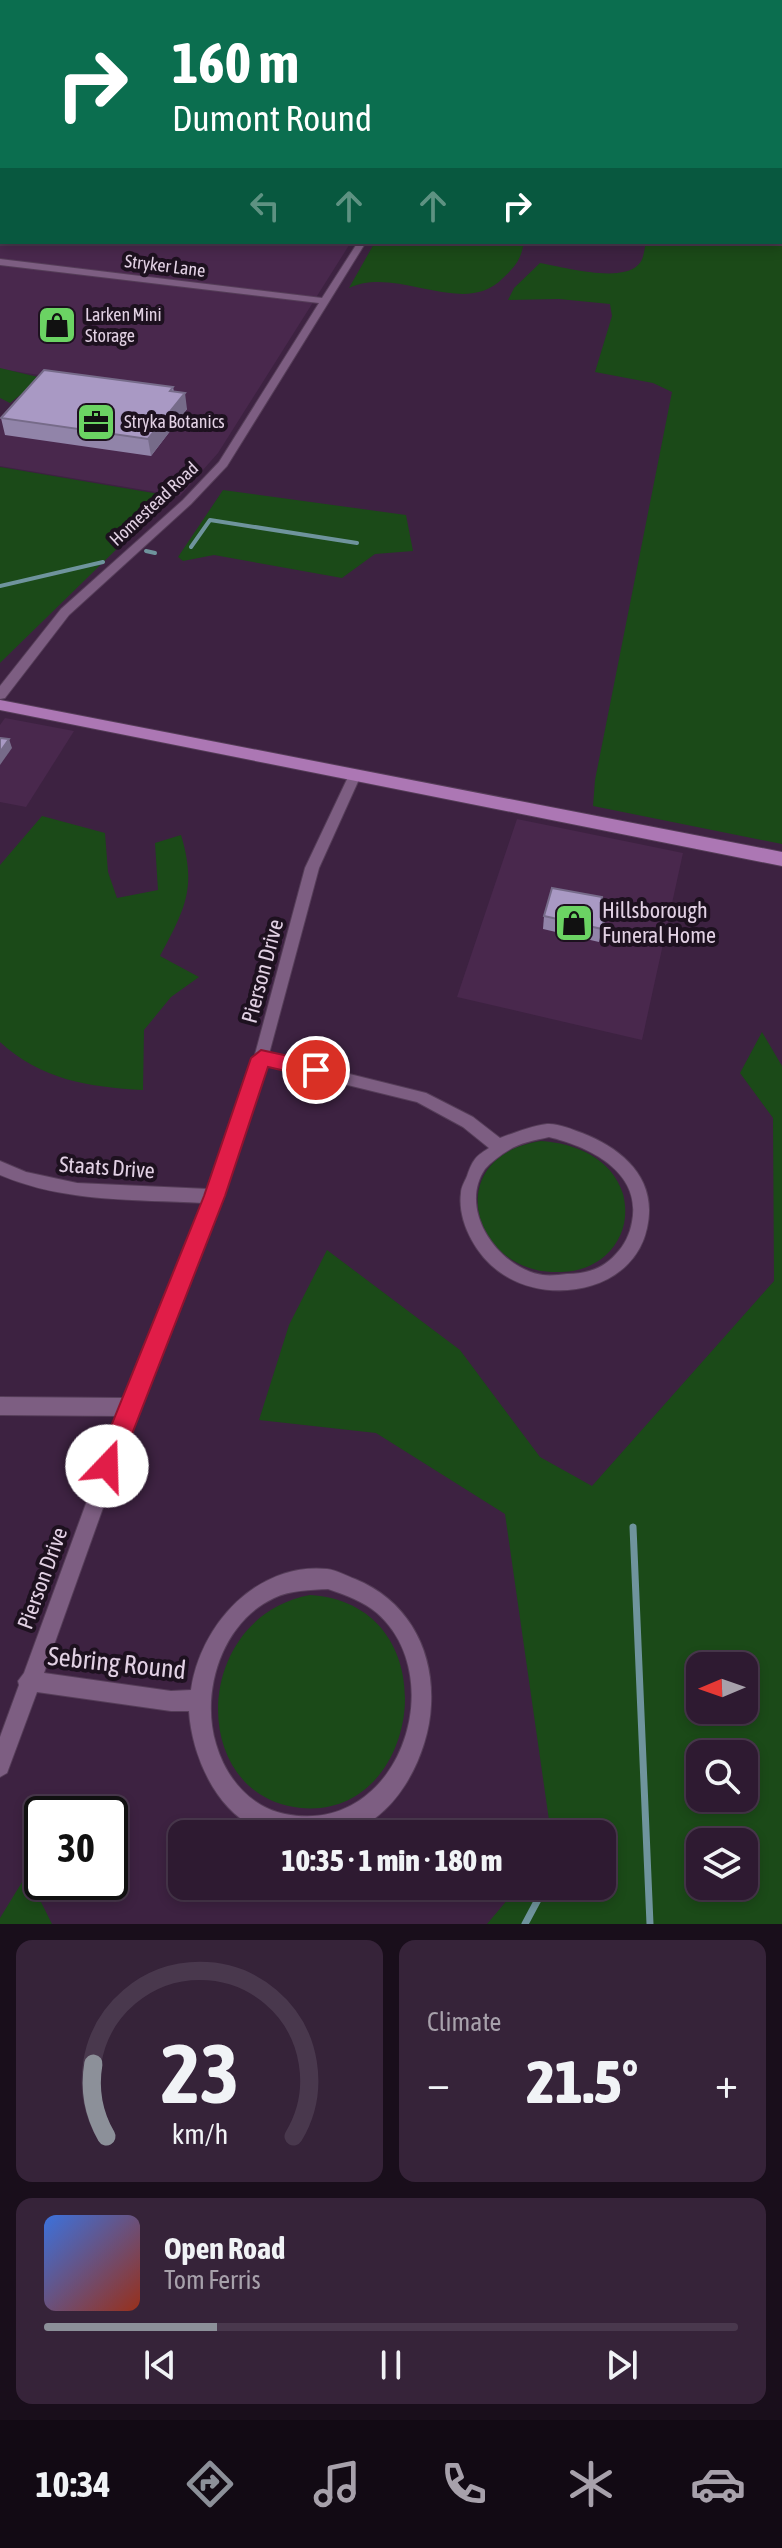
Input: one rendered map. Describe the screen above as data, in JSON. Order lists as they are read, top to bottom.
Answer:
{
  "streets": {
    "street": [
      "Stryker Lane",
      "Homestead Road",
      "Pierson Drive",
      "Staats Drive",
      "Sebring Round"
    ]
  },
  "crossings": [
    ["Stryker Lane", "Homestead Road"],
    ["Pierson Drive", "Staats Drive"],
    ["Pierson Drive", "Sebring Round"]
  ],
  "places": {
    "shop": ["Larken Mini Storage", "Hillsborough Funeral Home"],
    "office": ["Stryka Botanics"]
  },
  "north": "left",
  "page": {
    "turn": ["160 m", "Dumont Round"],
    "limit": "30",
    "trip": "10:35 · 1 min · 180 m",
    "tile": "Climate",
    "heat": ["−", "21.5°", "+"],
    "song": ["Open Road", "Tom Ferris"],
    "tabs": "10:34",
    "gauge": ["23", "km/h"]
  }
}
